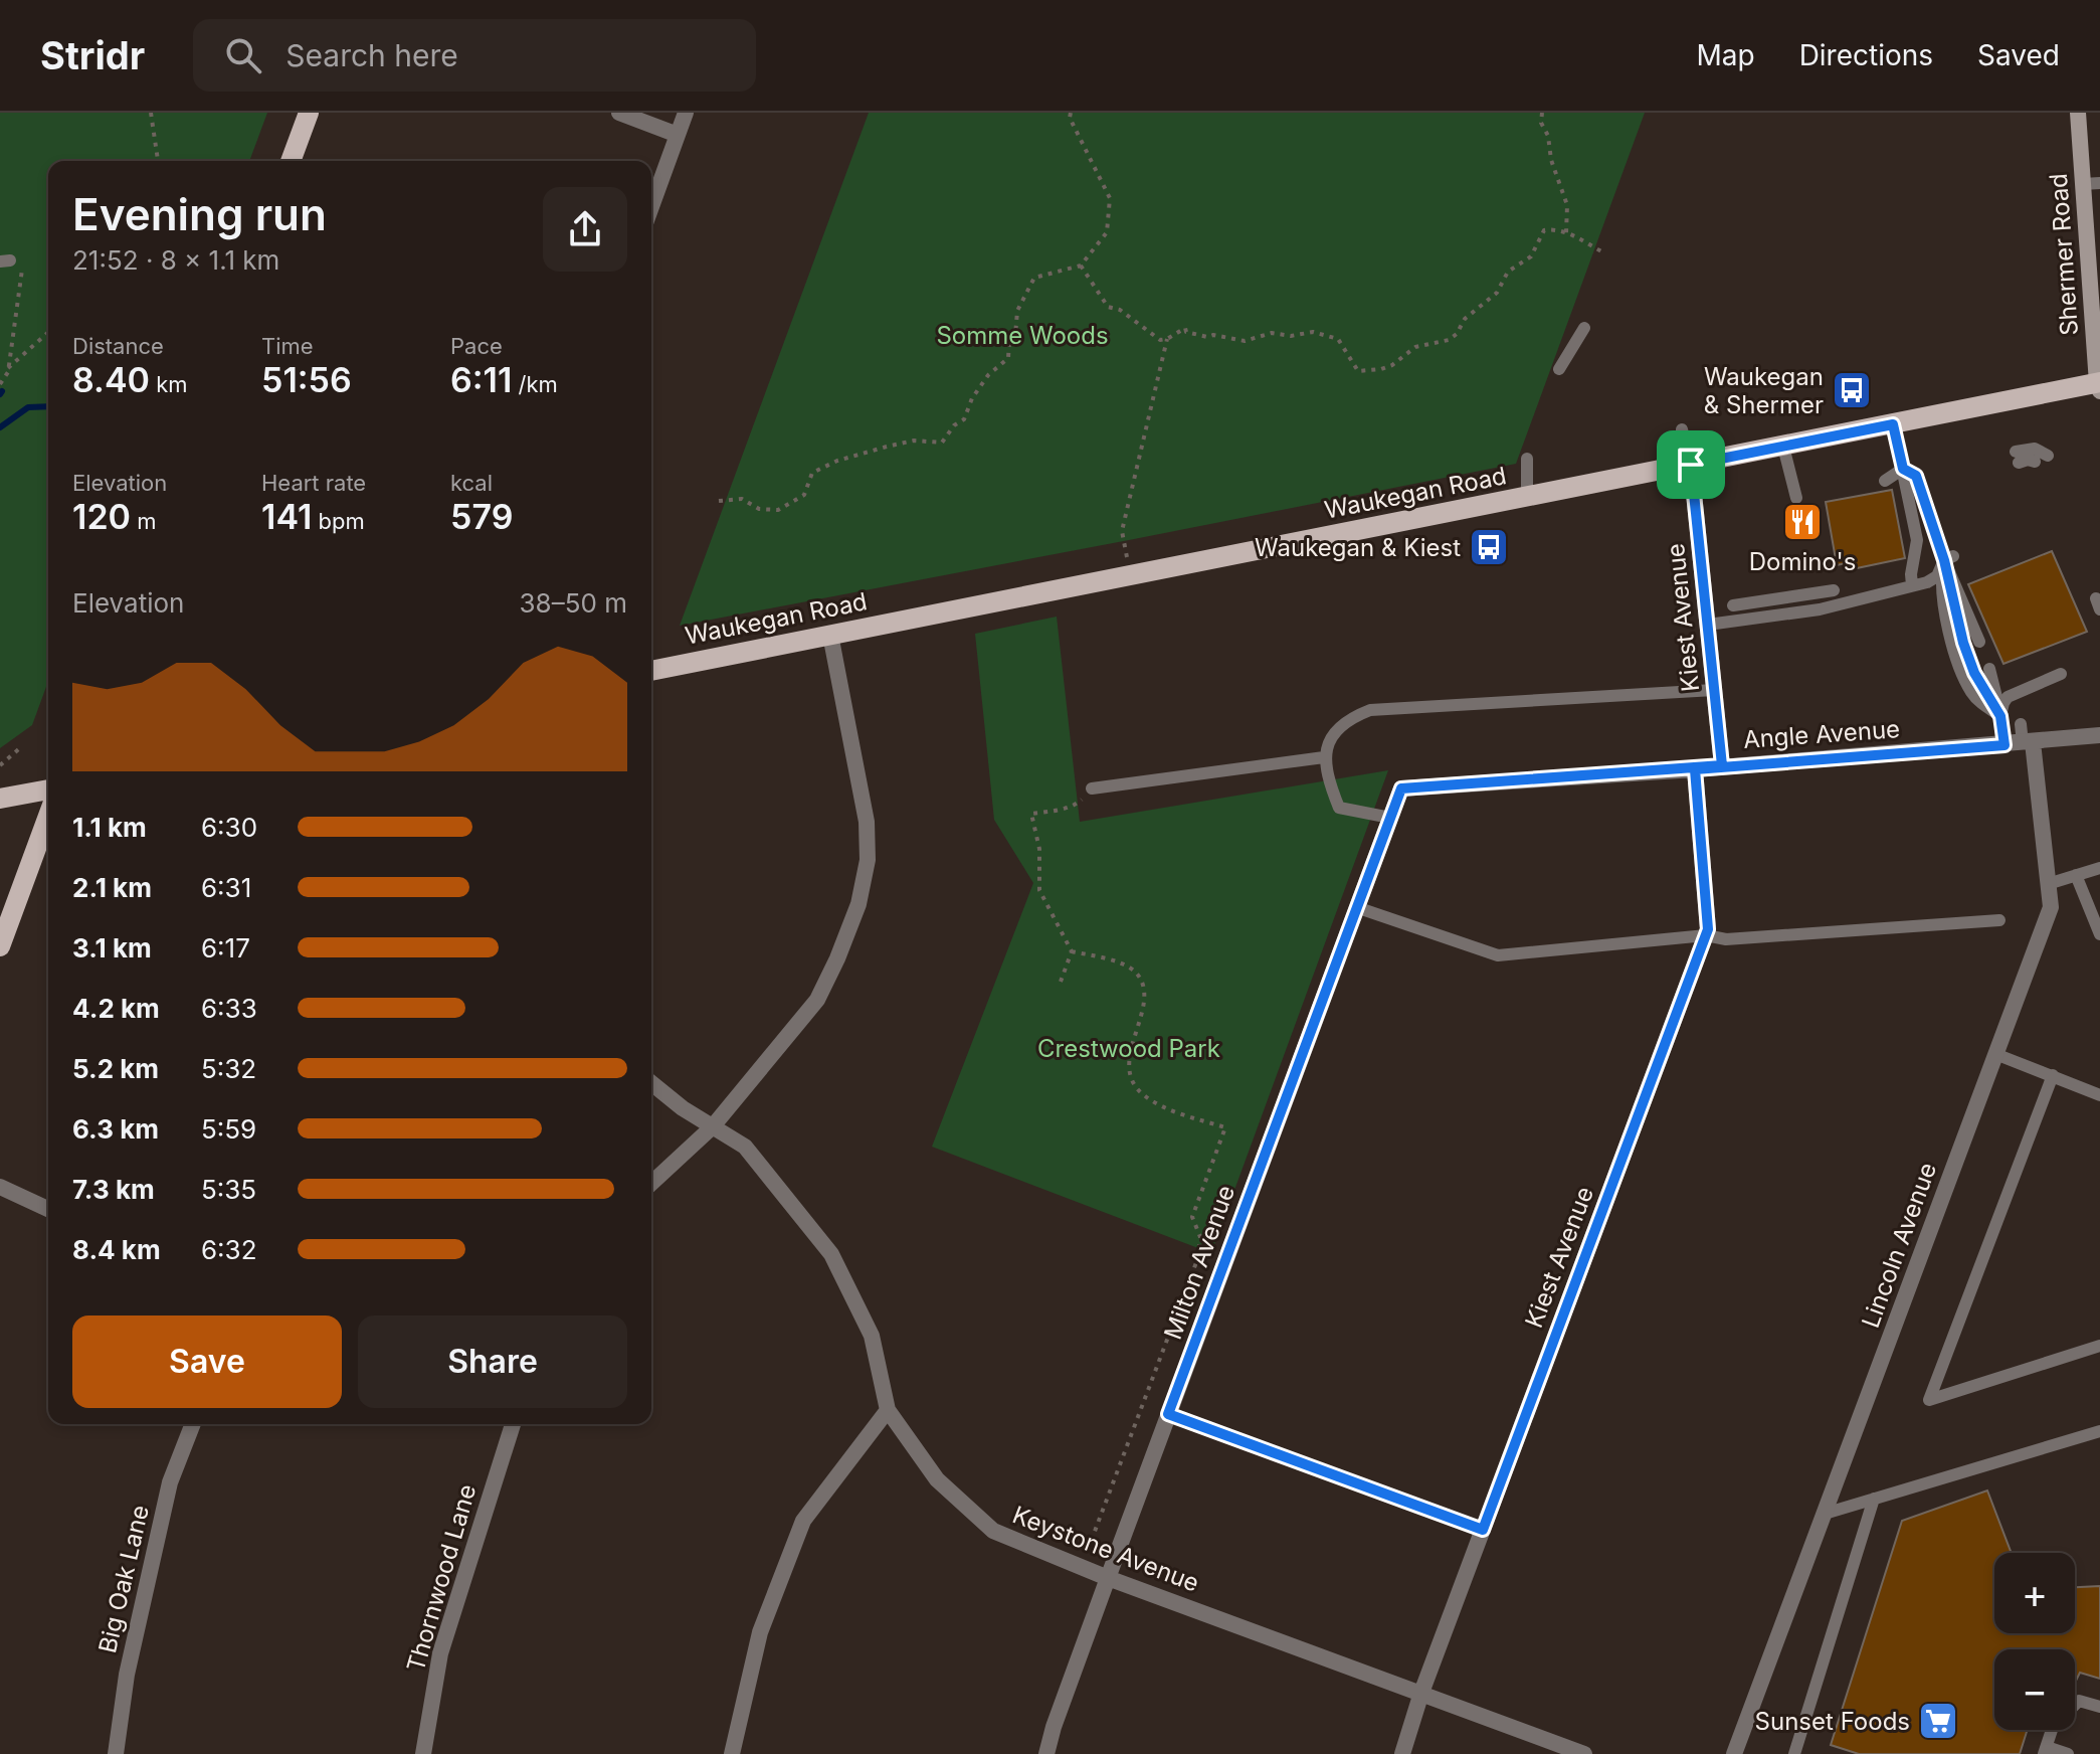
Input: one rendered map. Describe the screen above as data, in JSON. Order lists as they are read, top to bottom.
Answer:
{
  "streets": {
    "main road": ["Shermer Road", "Waukegan Road"],
    "street": [
      "Kiest Avenue",
      "Angle Avenue",
      "Lincoln Avenue",
      "Milton Avenue",
      "Keystone Avenue",
      "Thornwood Lane",
      "Big Oak Lane"
    ]
  },
  "crossings": [
    ["Shermer Road", "Waukegan Road"],
    ["Waukegan Road", "Kiest Avenue"],
    ["Kiest Avenue", "Angle Avenue"],
    ["Kiest Avenue", "Keystone Avenue"],
    ["Angle Avenue", "Lincoln Avenue"],
    ["Angle Avenue", "Milton Avenue"],
    ["Milton Avenue", "Keystone Avenue"]
  ],
  "parks": ["Somme Woods", "Crestwood Park"],
  "places": {
    "bus stop": ["Waukegan & Shermer", "Waukegan & Kiest"],
    "restaurant": ["Domino's"],
    "supermarket": ["Sunset Foods"]
  },
  "page": {
    "header": "Stridr",
    "search": "Search here",
    "nav": ["Map", "Directions", "Saved"],
    "heading": ["Evening run", "21:52 · 8 × 1.1 km"],
    "stats": [
      ["Distance", "8.40 km"],
      ["Time", "51:56"],
      ["Pace", "6:11 /km"],
      ["Elevation", "120 m"],
      ["Heart rate", "141 bpm"],
      ["kcal", "579"]
    ],
    "chart": ["Elevation", "38–50 m"],
    "list": [
      {
        "name": "1.1 km",
        "note": "6:30"
      },
      {
        "name": "2.1 km",
        "note": "6:31"
      },
      {
        "name": "3.1 km",
        "note": "6:17"
      },
      {
        "name": "4.2 km",
        "note": "6:33"
      },
      {
        "name": "5.2 km",
        "note": "5:32"
      },
      {
        "name": "6.3 km",
        "note": "5:59"
      },
      {
        "name": "7.3 km",
        "note": "5:35"
      },
      {
        "name": "8.4 km",
        "note": "6:32"
      }
    ],
    "buttons": ["Save", "Share"],
    "map_buttons": ["+", "−"]
  }
}
